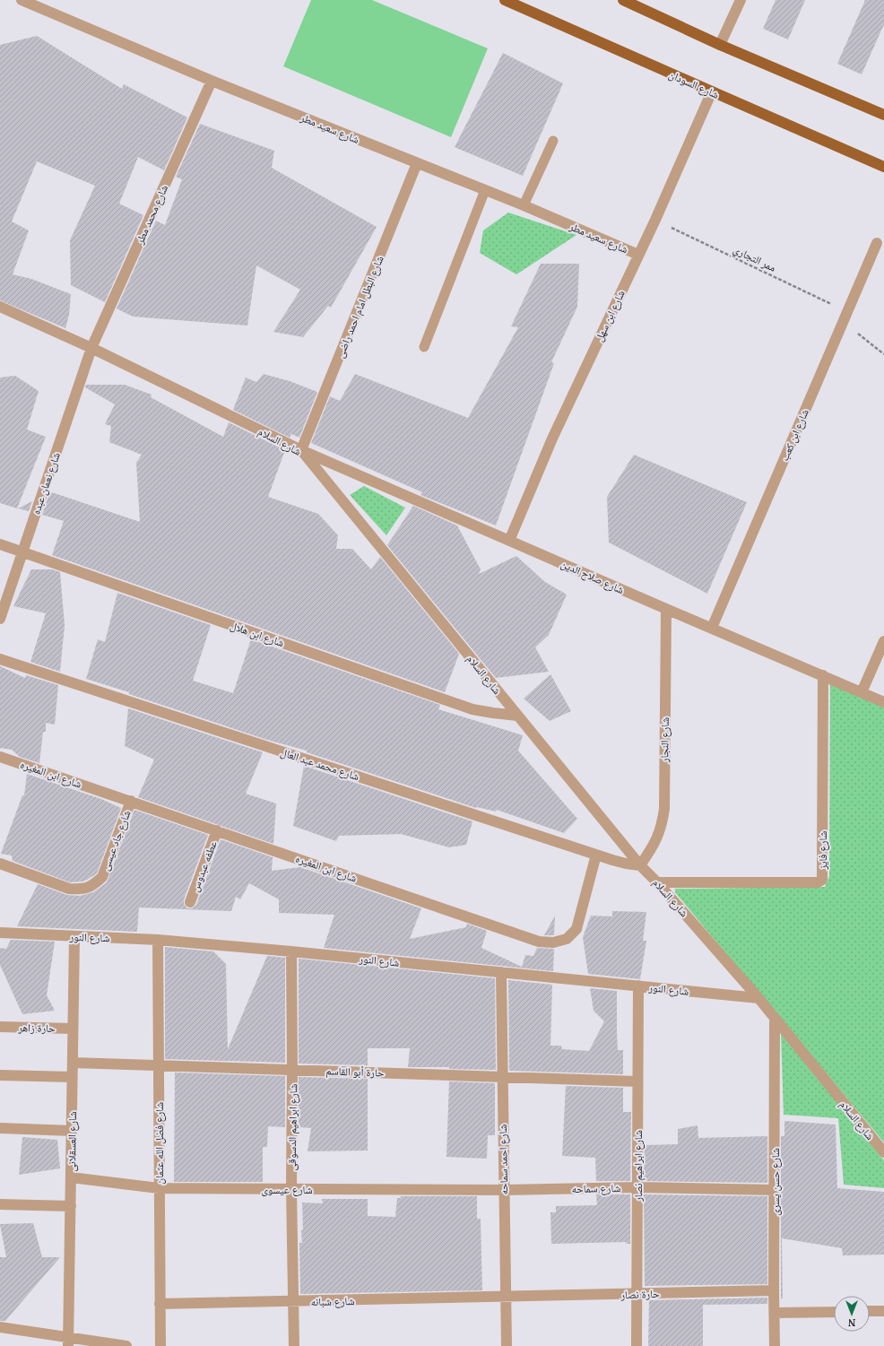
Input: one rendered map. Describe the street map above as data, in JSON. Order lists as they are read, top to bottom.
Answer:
{
  "streets": {
    "main road": ["شارع السودان"],
    "street": [
      "شارع سعيد مطر",
      "شارع محمد مطر",
      "شارع البطل امام احمد راضى",
      "شارع ابن سهل",
      "شارع ابن كعب",
      "شارع السلام",
      "شارع نعمان عبده",
      "شارع صلاح الدين",
      "شارع ابن هلال",
      "شارع النجار",
      "شارع محمد عبد العال",
      "شارع ابن المغيره",
      "شارع جاد عيسى",
      "شارع فايز",
      "عطفه عبدوس",
      "شارع النور",
      "حارة زاهر",
      "حارة أبو القاسم",
      "شارع ابراهيم الدسوقى",
      "شارع العسقلانى",
      "شارع فضل الله عثمان",
      "شارع احمد سماحه",
      "شارع ابراهيم نصار",
      "شارع حسن يسرى",
      "شارع سماحه",
      "شارع عيسوى",
      "حارة نصار",
      "شارع شبانه"
    ],
    "path": ["ممر التجاري"]
  },
  "crossings": [
    ["شارع السودان", "شارع ابن سهل"],
    ["شارع سعيد مطر", "شارع محمد مطر"],
    ["شارع سعيد مطر", "شارع البطل امام احمد راضى"],
    ["شارع سعيد مطر", "شارع ابن سهل"],
    ["شارع محمد مطر", "شارع السلام"],
    ["شارع محمد مطر", "شارع نعمان عبده"],
    ["ممر التجاري", "شارع ابن سهل"],
    ["ممر التجاري", "شارع ابن كعب"],
    ["شارع البطل امام احمد راضى", "شارع السلام"],
    ["شارع البطل امام احمد راضى", "شارع صلاح الدين"],
    ["شارع ابن سهل", "شارع صلاح الدين"],
    ["شارع ابن كعب", "شارع صلاح الدين"],
    ["شارع السلام", "شارع نعمان عبده"],
    ["شارع السلام", "شارع صلاح الدين"],
    ["شارع السلام", "شارع ابن هلال"],
    ["شارع السلام", "شارع النجار"],
    ["شارع السلام", "شارع محمد عبد العال"],
    ["شارع السلام", "شارع فايز"],
    ["شارع السلام", "شارع النور"],
    ["شارع السلام", "شارع حسن يسرى"],
    ["شارع نعمان عبده", "شارع ابن هلال"],
    ["شارع صلاح الدين", "شارع النجار"],
    ["شارع صلاح الدين", "شارع فايز"],
    ["شارع النجار", "شارع محمد عبد العال"],
    ["شارع محمد عبد العال", "شارع ابن المغيره"],
    ["شارع ابن المغيره", "شارع جاد عيسى"],
    ["شارع ابن المغيره", "عطفه عبدوس"],
    ["شارع النور", "شارع ابراهيم الدسوقى"],
    ["شارع النور", "شارع العسقلانى"],
    ["شارع النور", "شارع فضل الله عثمان"],
    ["شارع النور", "شارع احمد سماحه"],
    ["شارع النور", "شارع ابراهيم نصار"],
    ["حارة زاهر", "شارع العسقلانى"],
    ["حارة أبو القاسم", "شارع ابراهيم الدسوقى"],
    ["حارة أبو القاسم", "شارع العسقلانى"],
    ["حارة أبو القاسم", "شارع فضل الله عثمان"],
    ["حارة أبو القاسم", "شارع احمد سماحه"],
    ["حارة أبو القاسم", "شارع ابراهيم نصار"],
    ["شارع ابراهيم الدسوقى", "شارع عيسوى"],
    ["شارع ابراهيم الدسوقى", "شارع شبانه"],
    ["شارع العسقلانى", "شارع عيسوى"],
    ["شارع فضل الله عثمان", "شارع عيسوى"],
    ["شارع فضل الله عثمان", "شارع شبانه"],
    ["شارع احمد سماحه", "شارع سماحه"],
    ["شارع احمد سماحه", "شارع عيسوى"],
    ["شارع احمد سماحه", "حارة نصار"],
    ["شارع احمد سماحه", "شارع شبانه"],
    ["شارع ابراهيم نصار", "شارع سماحه"],
    ["شارع ابراهيم نصار", "حارة نصار"],
    ["شارع حسن يسرى", "شارع سماحه"],
    ["شارع حسن يسرى", "حارة نصار"],
    ["شارع سماحه", "شارع عيسوى"],
    ["حارة نصار", "شارع شبانه"]
  ],
  "north": "bottom"
}
